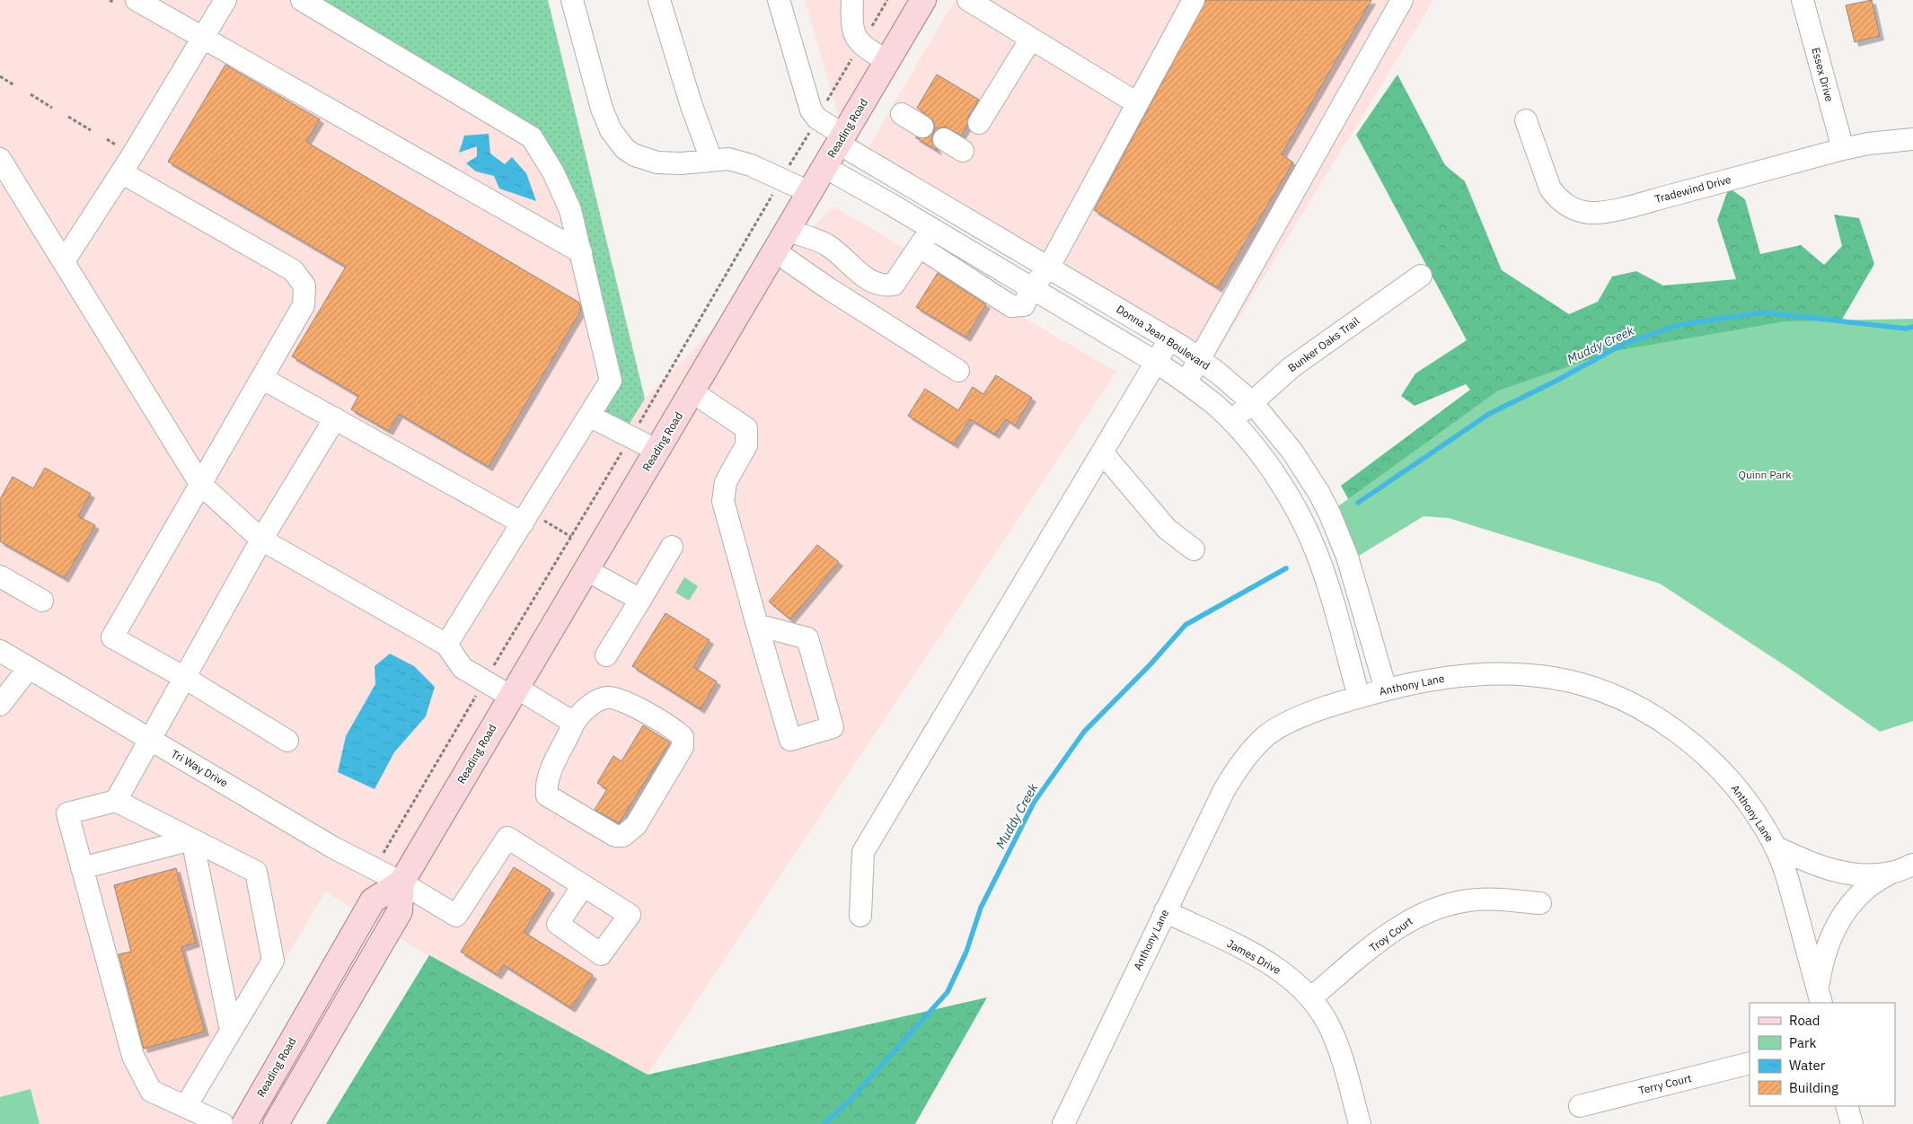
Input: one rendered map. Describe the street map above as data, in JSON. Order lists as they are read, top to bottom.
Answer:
{
  "streets": {
    "main road": ["Reading Road"],
    "street": [
      "Essex Drive",
      "Tradewind Drive",
      "Donna Jean Boulevard",
      "Bunker Oaks Trail",
      "Anthony Lane",
      "Tri Way Drive",
      "Troy Court",
      "James Drive",
      "Terry Court"
    ]
  },
  "crossings": [
    ["Essex Drive", "Tradewind Drive"],
    ["Reading Road", "Donna Jean Boulevard"],
    ["Reading Road", "Tri Way Drive"],
    ["Donna Jean Boulevard", "Bunker Oaks Trail"],
    ["Donna Jean Boulevard", "Anthony Lane"],
    ["Anthony Lane", "James Drive"],
    ["Troy Court", "James Drive"]
  ],
  "water": ["Muddy Creek"],
  "parks": ["Quinn Park"],
  "legend": [
    "Road",
    "Park",
    "Water",
    "Building"
  ]
}
